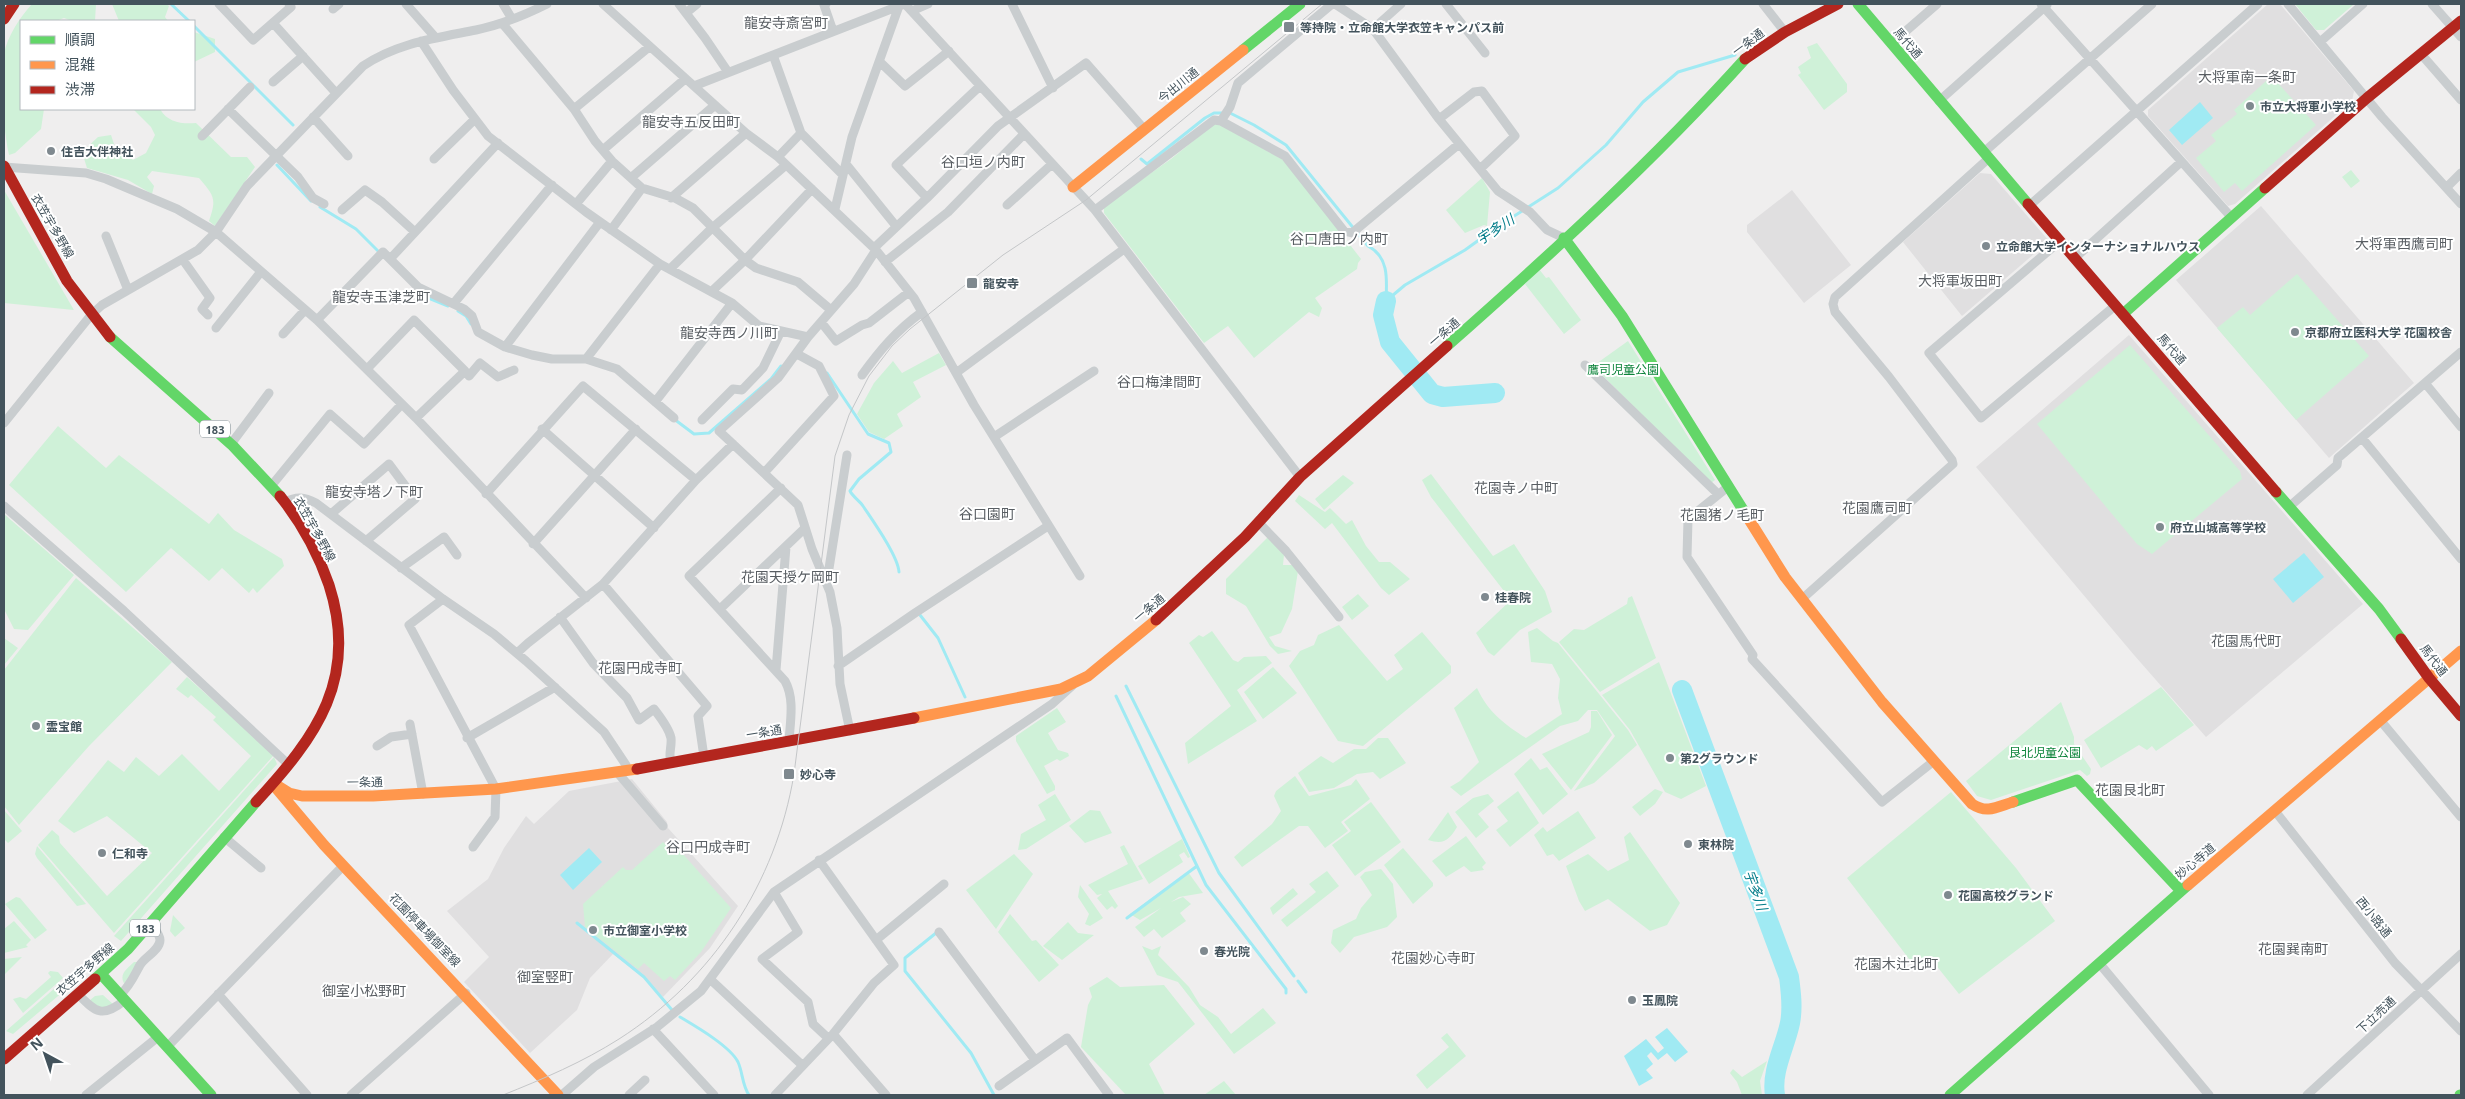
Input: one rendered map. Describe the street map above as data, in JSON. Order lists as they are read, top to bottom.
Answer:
{
  "streets": {
    "main road": [
      "一条通",
      "馬代通",
      "今出川通",
      "衣笠宇多野線",
      "183",
      "妙心寺道",
      "花園停車場御室線"
    ],
    "street": ["西小路通", "下立売通"]
  },
  "crossings": [
    ["一条通", "衣笠宇多野線"],
    ["一条通", "花園停車場御室線"],
    ["馬代通", "妙心寺道"],
    ["衣笠宇多野線", "花園停車場御室線"],
    ["妙心寺道", "西小路通"],
    ["西小路通", "下立売通"]
  ],
  "districts": [
    "龍安寺斎宮町",
    "大将軍南一条町",
    "龍安寺五反田町",
    "谷口垣ノ内町",
    "谷口唐田ノ内町",
    "大将軍西鷹司町",
    "大将軍坂田町",
    "龍安寺玉津芝町",
    "龍安寺西ノ川町",
    "谷口梅津間町",
    "花園寺ノ中町",
    "龍安寺塔ノ下町",
    "花園鷹司町",
    "谷口園町",
    "花園猪ノ毛町",
    "花園天授ケ岡町",
    "花園馬代町",
    "花園円成寺町",
    "花園艮北町",
    "谷口円成寺町",
    "花園巽南町",
    "花園妙心寺町",
    "花園木辻北町",
    "御室竪町",
    "御室小松野町"
  ],
  "water": ["宇多川"],
  "parks": ["鷹司児童公園", "艮北児童公園"],
  "places": {
    "transit": ["等持院・立命館大学衣笠キャンパス前", "龍安寺", "妙心寺"],
    "other": [
      "市立大将軍小学校",
      "住吉大伴神社",
      "立命館大学インターナショナルハウス",
      "京都府立医科大学 花園校舎",
      "府立山城高等学校",
      "桂春院",
      "霊宝館",
      "第2グラウンド",
      "東林院",
      "仁和寺",
      "花園高校グランド",
      "市立御室小学校",
      "春光院",
      "玉鳳院"
    ]
  },
  "legend": ["順調", "混雑", "渋滞"],
  "north": "top left"
}
